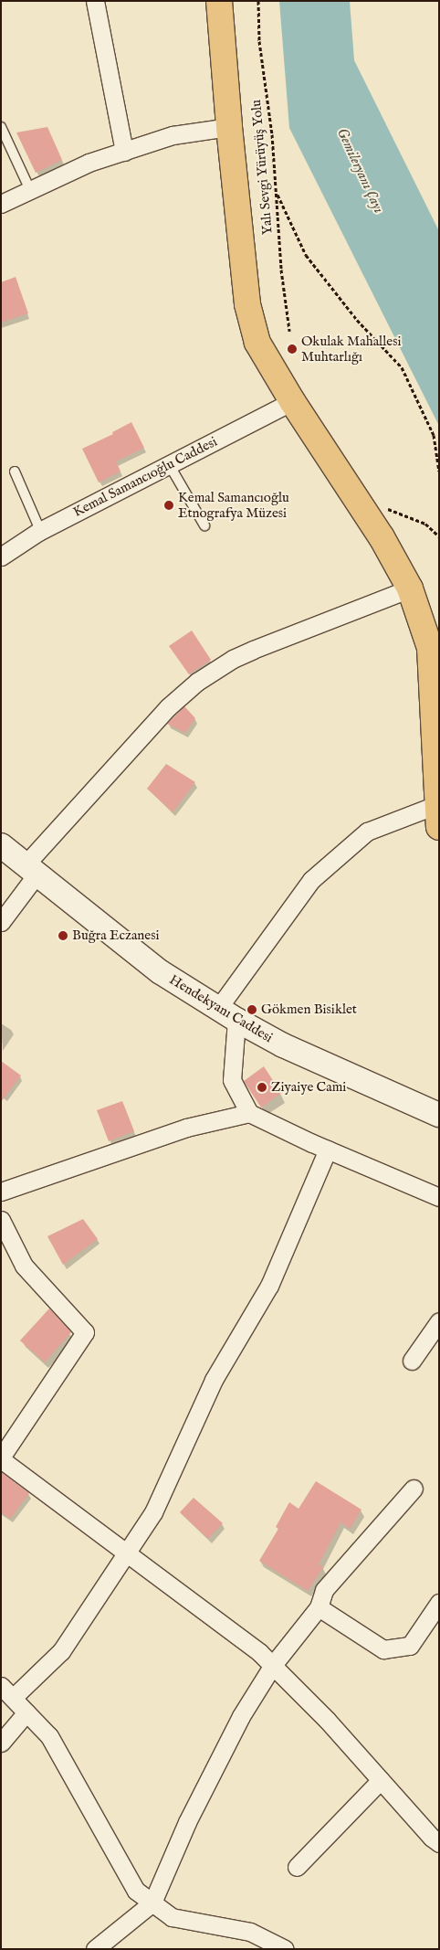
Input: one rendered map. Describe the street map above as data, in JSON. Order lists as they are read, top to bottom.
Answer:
{
  "streets": {
    "main road": ["Hendekyanı Caddesi"],
    "street": ["Kemal Samancıoğlu Caddesi"],
    "path": ["Yalı Sevgi Yürüyüş Yolu"]
  },
  "water": ["Gemileryanı Çayı"],
  "places": [
    "Okulak Mahallesi Muhtarlığı",
    "Kemal Samancıoğlu Etnografya Müzesi",
    "Buğra Eczanesi",
    "Gökmen Bisiklet",
    "Ziyaiye Cami"
  ]
}
